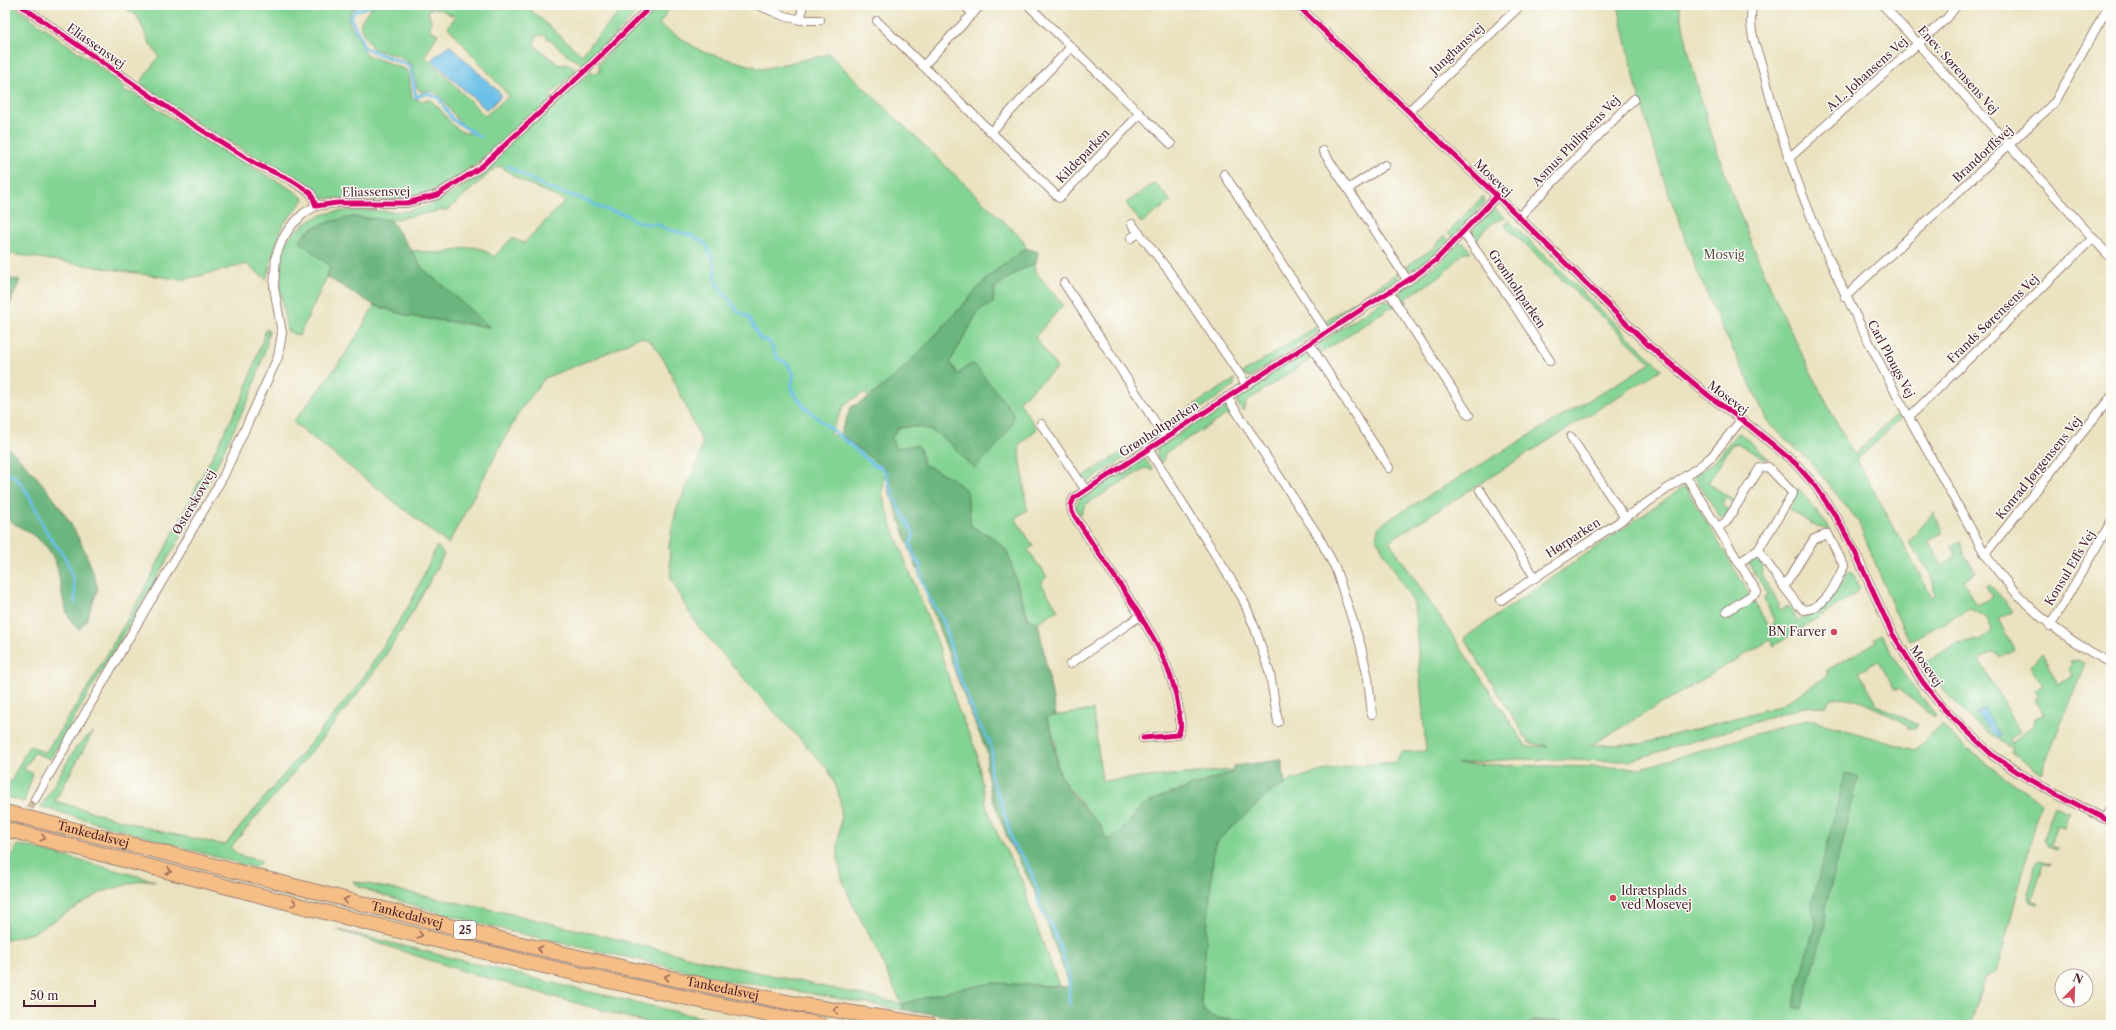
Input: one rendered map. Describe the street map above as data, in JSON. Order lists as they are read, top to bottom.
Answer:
{
  "streets": {
    "highway": ["Tankedalsvej", "25"],
    "street": [
      "Eliassensvej",
      "Junghansvej",
      "Enev. Sørensens Vej",
      "A.L. Johansens Vej",
      "Asmus Philipsens Vej",
      "Brandorffsvej",
      "Kildeparken",
      "Mosevej",
      "Grønholtparken",
      "Frands Sørensens Vej",
      "Carl Plougs Vej",
      "Konrad Jørgensens Vej",
      "Østerskovvej",
      "Hørparken",
      "Konsul Effs Vej"
    ]
  },
  "crossings": [
    ["Eliassensvej", "Østerskovvej"],
    ["Junghansvej", "Mosevej"],
    ["Enev. Sørensens Vej", "A.L. Johansens Vej"],
    ["Enev. Sørensens Vej", "Brandorffsvej"],
    ["Enev. Sørensens Vej", "Frands Sørensens Vej"],
    ["A.L. Johansens Vej", "Carl Plougs Vej"],
    ["Asmus Philipsens Vej", "Mosevej"],
    ["Brandorffsvej", "Carl Plougs Vej"],
    ["Mosevej", "Grønholtparken"],
    ["Mosevej", "Hørparken"],
    ["Frands Sørensens Vej", "Carl Plougs Vej"],
    ["Carl Plougs Vej", "Konrad Jørgensens Vej"],
    ["Carl Plougs Vej", "Konsul Effs Vej"]
  ],
  "parks": ["Mosvig"],
  "places": ["BN Farver", "Idrætsplads ved Mosevej"],
  "scale_bar": "50 m",
  "north": "top right"
}
